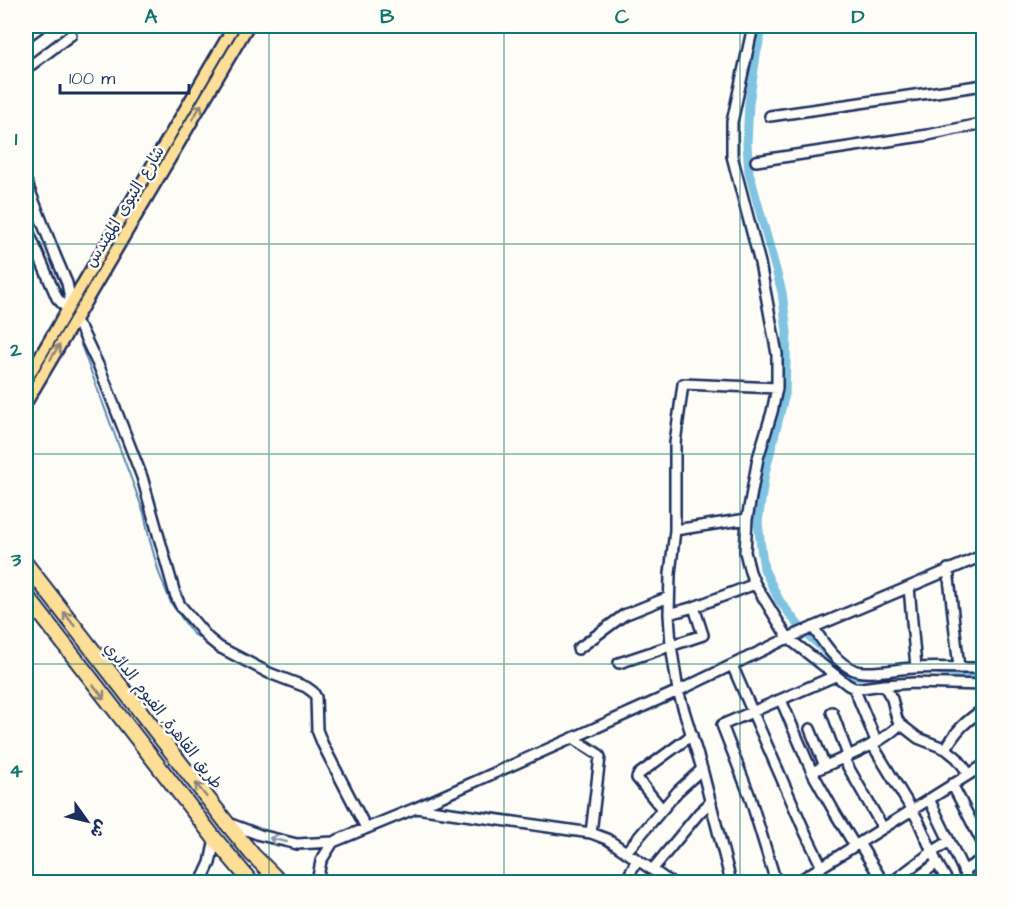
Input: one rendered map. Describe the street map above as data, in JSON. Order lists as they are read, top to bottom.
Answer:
{
  "streets": {
    "highway": ["طريق القاهرة, الفيوم الدائري"],
    "main road": ["شارع النبوى المهندس"]
  },
  "scale_bar": "100 m",
  "north": "bottom right",
  "grid": {
    "columns": [
      "A",
      "B",
      "C",
      "D"
    ],
    "rows": [
      "1",
      "2",
      "3",
      "4"
    ]
  }
}
